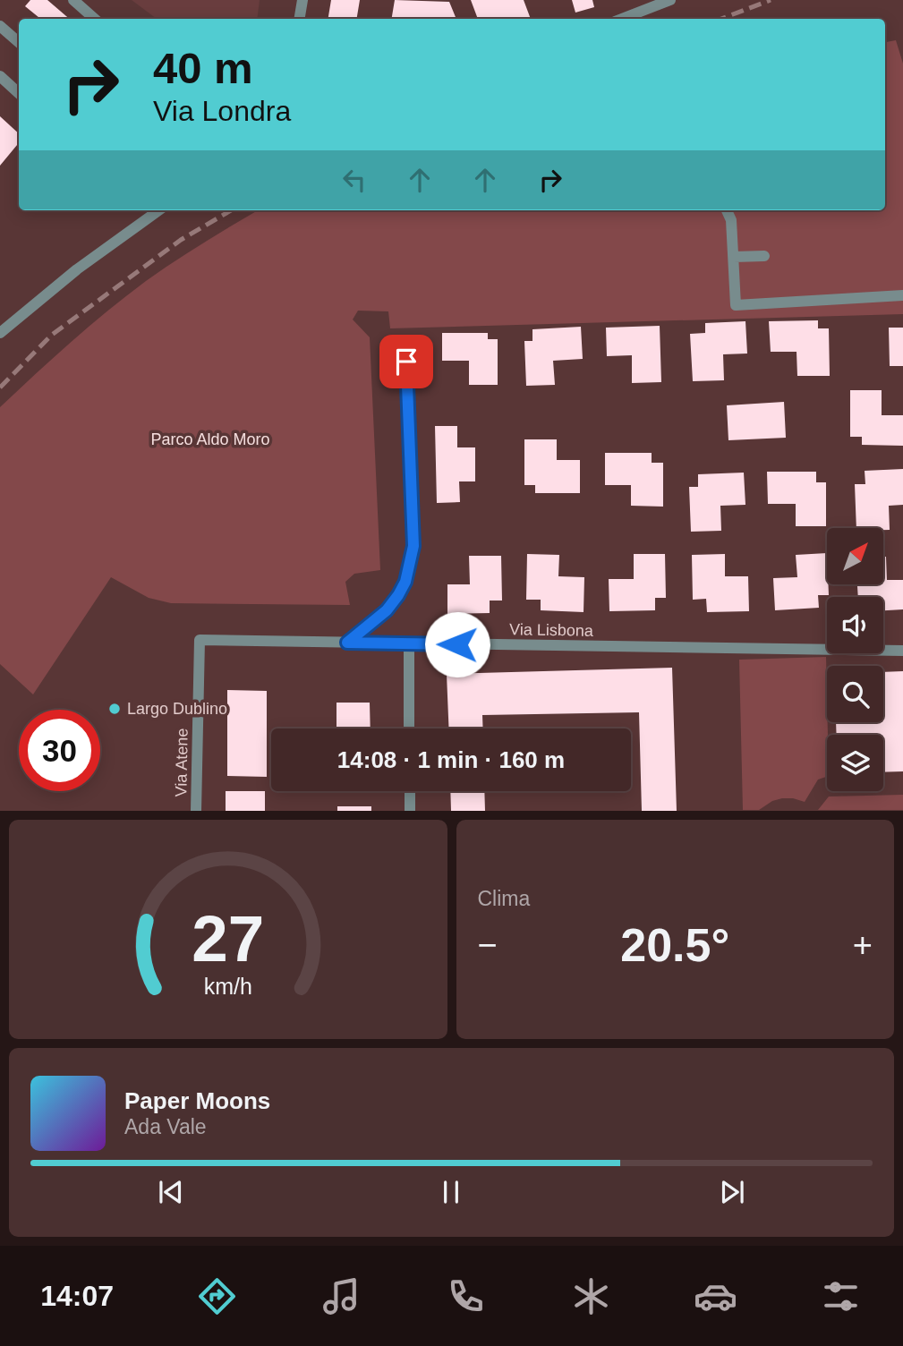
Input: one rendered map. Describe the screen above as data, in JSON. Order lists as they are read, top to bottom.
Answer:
{
  "streets": {
    "street": ["Via Lisbona", "Via Atene"]
  },
  "crossings": [
    ["Via Lisbona", "Via Atene"]
  ],
  "parks": ["Parco Aldo Moro"],
  "places": ["Largo Dublino"],
  "north": "top right",
  "page": {
    "turn": ["40 m", "Via Londra"],
    "limit": "30",
    "trip": "14:08 · 1 min · 160 m",
    "tile": "Clima",
    "heat": ["−", "20.5°", "+"],
    "song": ["Paper Moons", "Ada Vale"],
    "tabs": "14:07",
    "gauge": ["27", "km/h"]
  }
}
